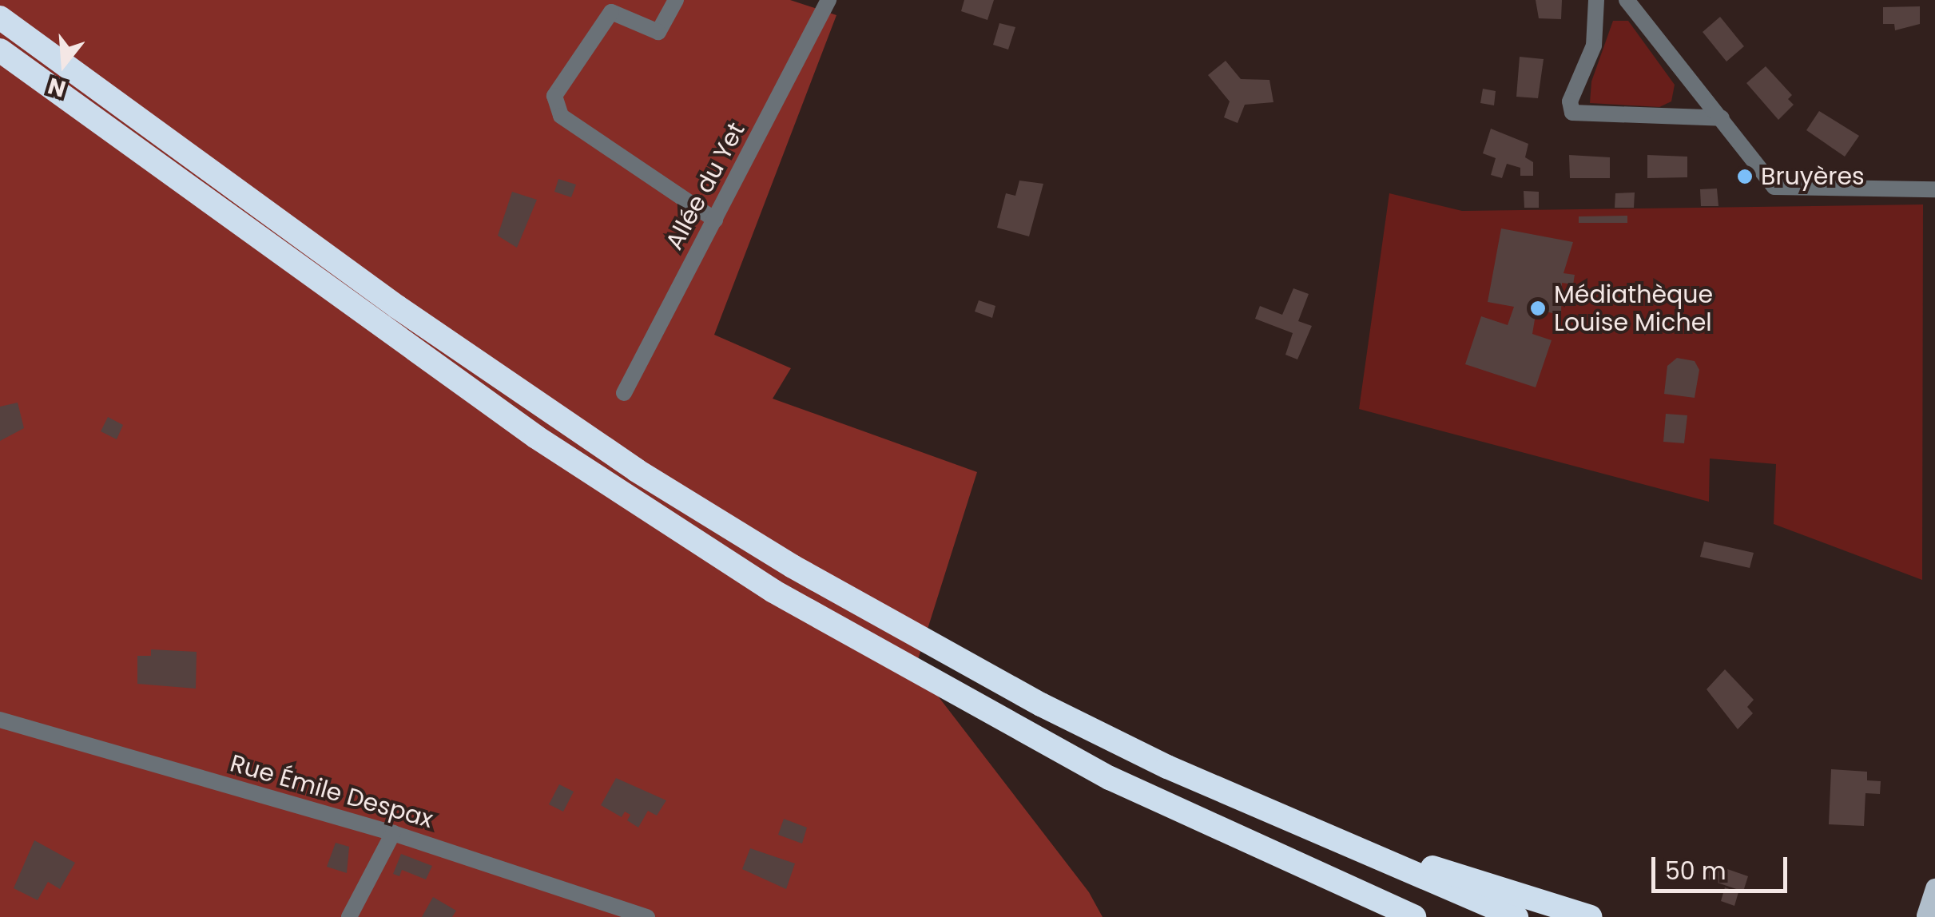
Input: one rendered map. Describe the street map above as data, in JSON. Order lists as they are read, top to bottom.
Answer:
{
  "streets": {
    "street": ["Allée du Yet", "Rue Émile Despax"]
  },
  "places": ["Bruyères", "Médiathèque Louise Michel"],
  "scale_bar": "50 m",
  "north": "bottom"
}
